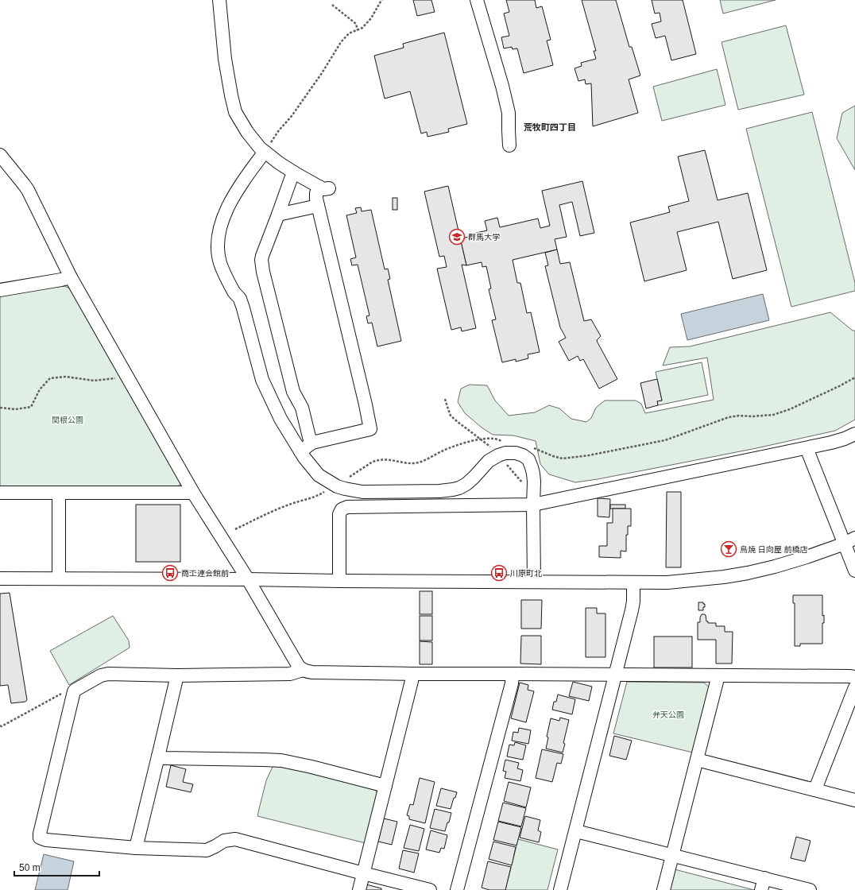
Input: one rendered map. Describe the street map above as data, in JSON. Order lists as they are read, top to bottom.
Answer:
{
  "districts": ["荒牧町四丁目"],
  "parks": ["関根公園", "弁天公園"],
  "places": {
    "school or university": ["群馬大学"],
    "bar": ["鳥焼 日向屋 前橋店"],
    "bus stop": ["商工連会館前", "川原町北"]
  },
  "scale_bar": "50 m"
}
